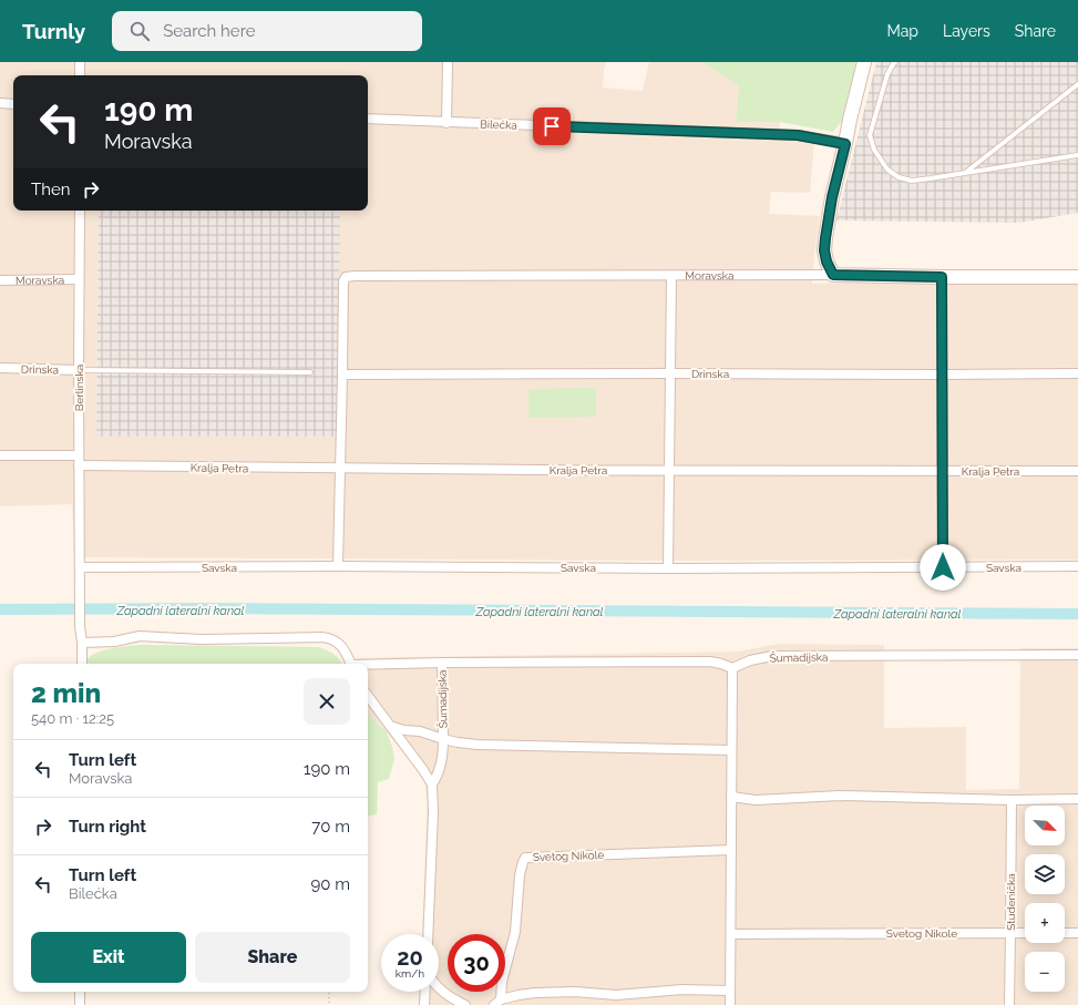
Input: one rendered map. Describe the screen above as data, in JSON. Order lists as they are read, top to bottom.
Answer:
{
  "streets": {
    "street": [
      "Bilećka",
      "Moravska",
      "Drinska",
      "Berlinska",
      "Kralja Petra",
      "Savska",
      "Šumadijska",
      "Svetog Nikole",
      "Studenička"
    ]
  },
  "crossings": [
    ["Moravska", "Drinska"],
    ["Moravska", "Berlinska"],
    ["Drinska", "Berlinska"],
    ["Berlinska", "Kralja Petra"],
    ["Berlinska", "Savska"],
    ["Svetog Nikole", "Studenička"]
  ],
  "water": ["Zapadni lateralni kanal"],
  "north": "bottom right",
  "page": {
    "header": "Turnly",
    "search": "Search here",
    "nav": ["Map", "Layers", "Share"],
    "turn": ["190 m", "Moravska"],
    "then": "Then",
    "heading": ["2 min", "540 m · 12:25"],
    "list": [
      {
        "name": "Turn left",
        "note": "Moravska",
        "value": "190 m"
      },
      {
        "name": "Turn right",
        "value": "70 m"
      },
      {
        "name": "Turn left",
        "note": "Bilećka",
        "value": "90 m"
      }
    ],
    "map_buttons": ["+", "−"],
    "buttons": ["Exit", "Share"],
    "speed": "20 km/h",
    "limit": "30"
  }
}
